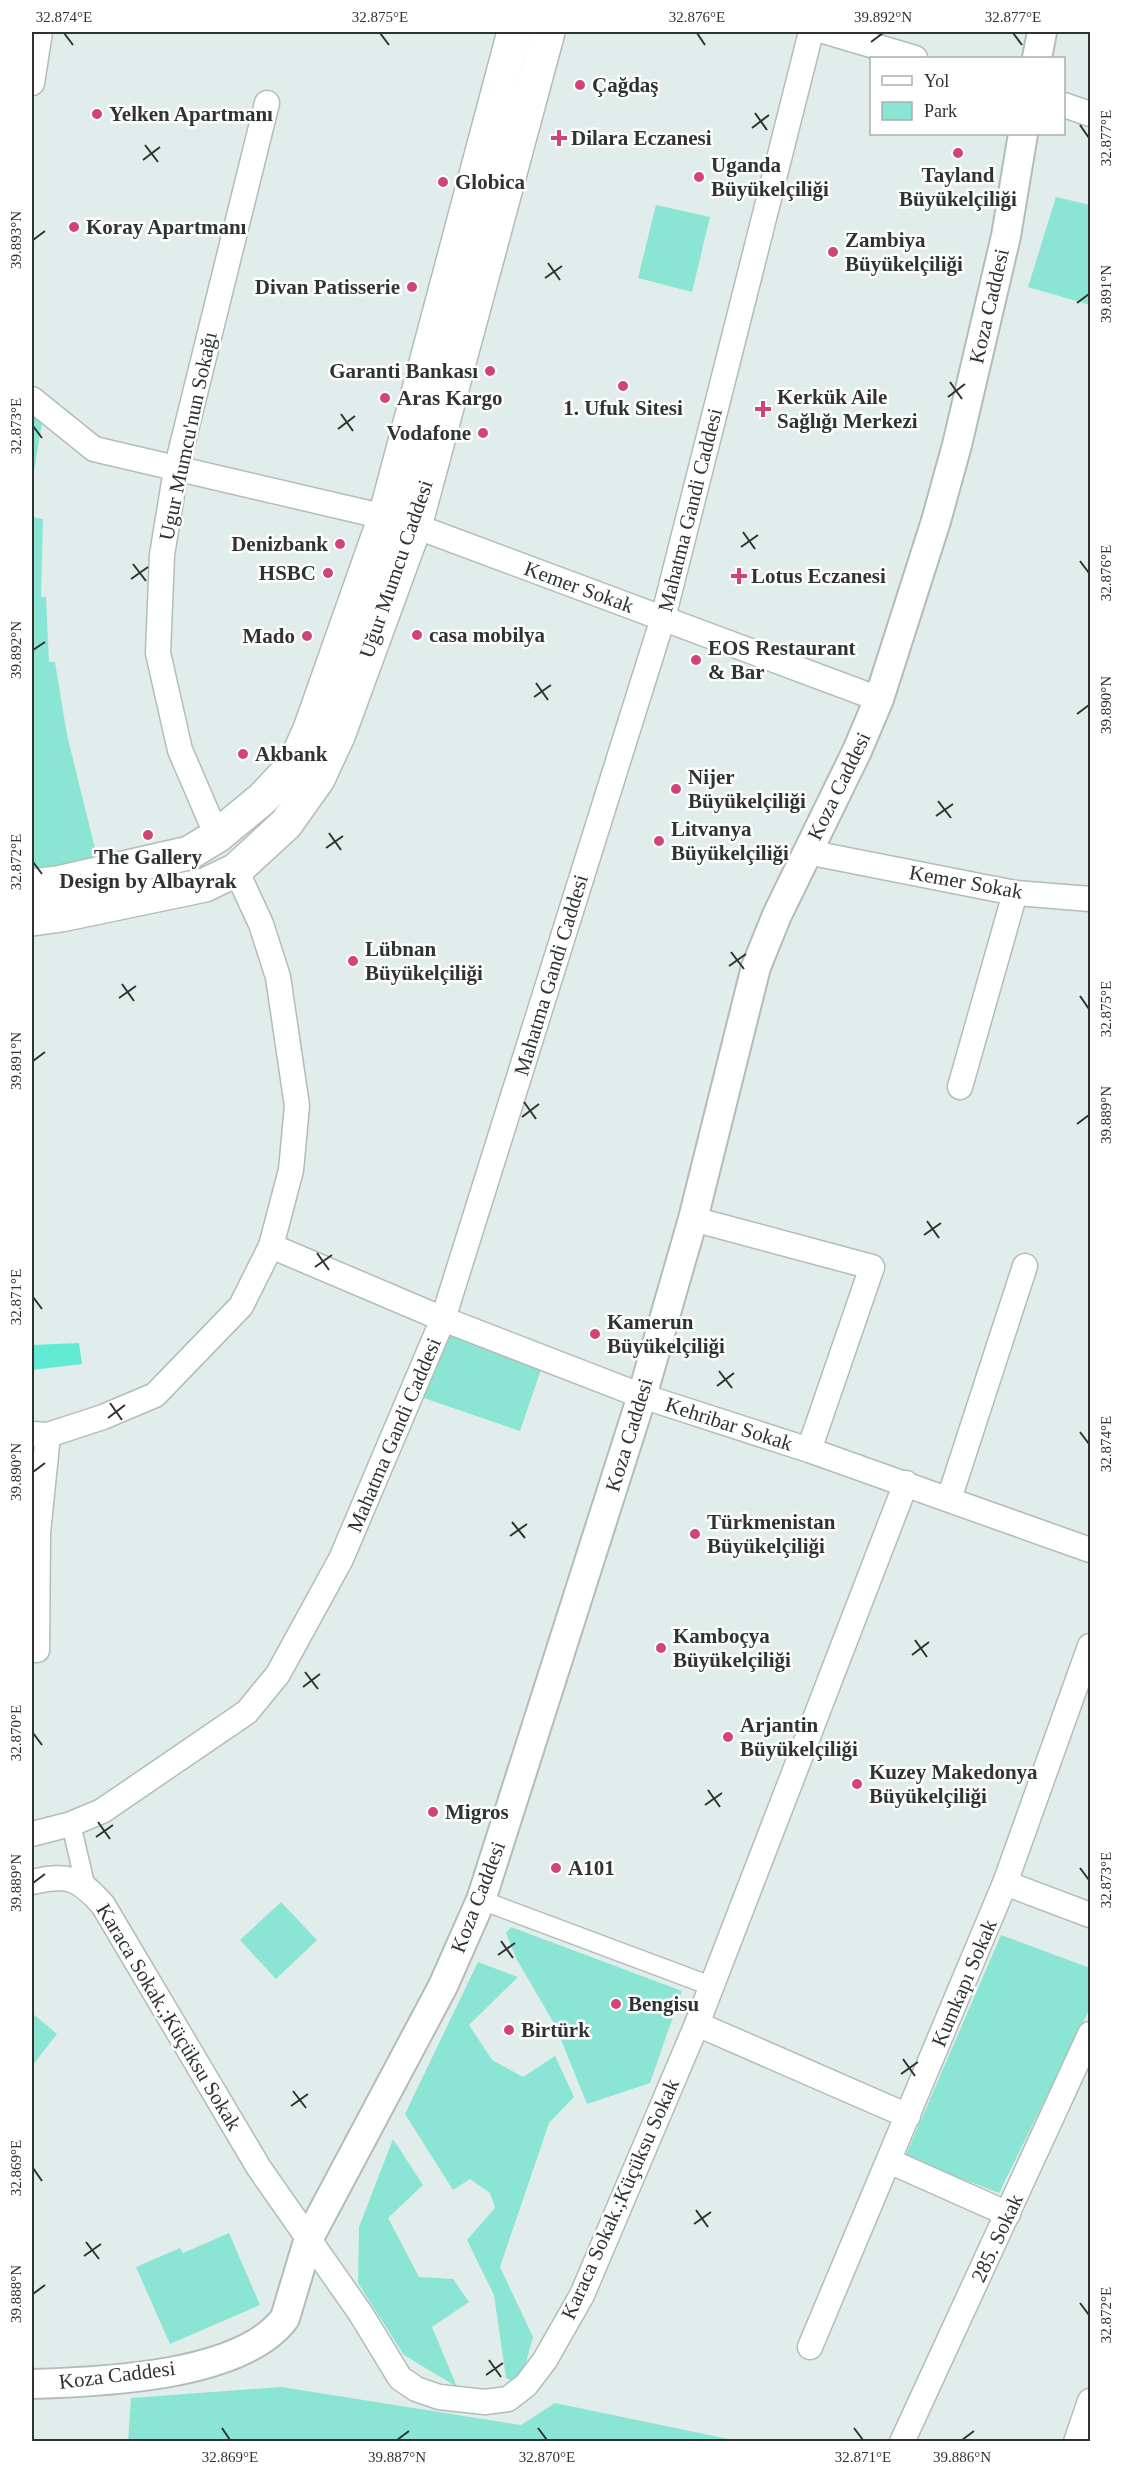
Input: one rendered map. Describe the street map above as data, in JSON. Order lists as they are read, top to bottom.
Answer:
{
  "streets": {
    "main road": ["Uğur Mumcu Caddesi"],
    "street": [
      "Koza Caddesi",
      "Ugur Mumcu'nun Sokağı",
      "Mahatma Gandi Caddesi",
      "Kemer Sokak",
      "Kehribar Sokak",
      "Kumkapı Sokak",
      "Karaca Sokak.;Küçüksu Sokak",
      "285. Sokak"
    ]
  },
  "crossings": [
    ["Koza Caddesi", "Kemer Sokak"],
    ["Koza Caddesi", "Kehribar Sokak"],
    ["Koza Caddesi", "Karaca Sokak.;Küçüksu Sokak"],
    ["Ugur Mumcu'nun Sokağı", "Uğur Mumcu Caddesi"],
    ["Ugur Mumcu'nun Sokağı", "Kemer Sokak"],
    ["Mahatma Gandi Caddesi", "Kemer Sokak"],
    ["Mahatma Gandi Caddesi", "Kehribar Sokak"],
    ["Uğur Mumcu Caddesi", "Kemer Sokak"],
    ["Kehribar Sokak", "Karaca Sokak.;Küçüksu Sokak"]
  ],
  "places": {
    "other": [
      "Çağdaş",
      "Yelken Apartmanı",
      "Tayland Büyükelçiliği",
      "Uganda Büyükelçiliği",
      "Globica",
      "Koray Apartmanı",
      "Zambiya Büyükelçiliği",
      "Divan Patisserie",
      "Garanti Bankası",
      "1. Ufuk Sitesi",
      "Aras Kargo",
      "Vodafone",
      "Denizbank",
      "HSBC",
      "casa mobilya",
      "Mado",
      "EOS Restaurant & Bar",
      "Akbank",
      "Nijer Büyükelçiliği",
      "The Gallery Design by Albayrak",
      "Litvanya Büyükelçiliği",
      "Lübnan Büyükelçiliği",
      "Kamerun Büyükelçiliği",
      "Türkmenistan Büyükelçiliği",
      "Kamboçya Büyükelçiliği",
      "Arjantin Büyükelçiliği",
      "Kuzey Makedonya Büyükelçiliği",
      "Migros",
      "A101",
      "Bengisu",
      "Birtürk"
    ],
    "health": ["Dilara Eczanesi", "Kerkük Aile Sağlığı Merkezi", "Lotus Eczanesi"]
  },
  "legend": ["Yol", "Park"],
  "coordinates": [
    "32.874°E",
    "32.875°E",
    "32.876°E",
    "39.892°N",
    "32.877°E",
    "39.893°N",
    "39.891°N",
    "32.873°E",
    "39.890°N",
    "32.872°E",
    "39.889°N",
    "32.871°E",
    "32.870°E",
    "32.869°E",
    "39.888°N",
    "39.887°N",
    "39.886°N"
  ]
}
